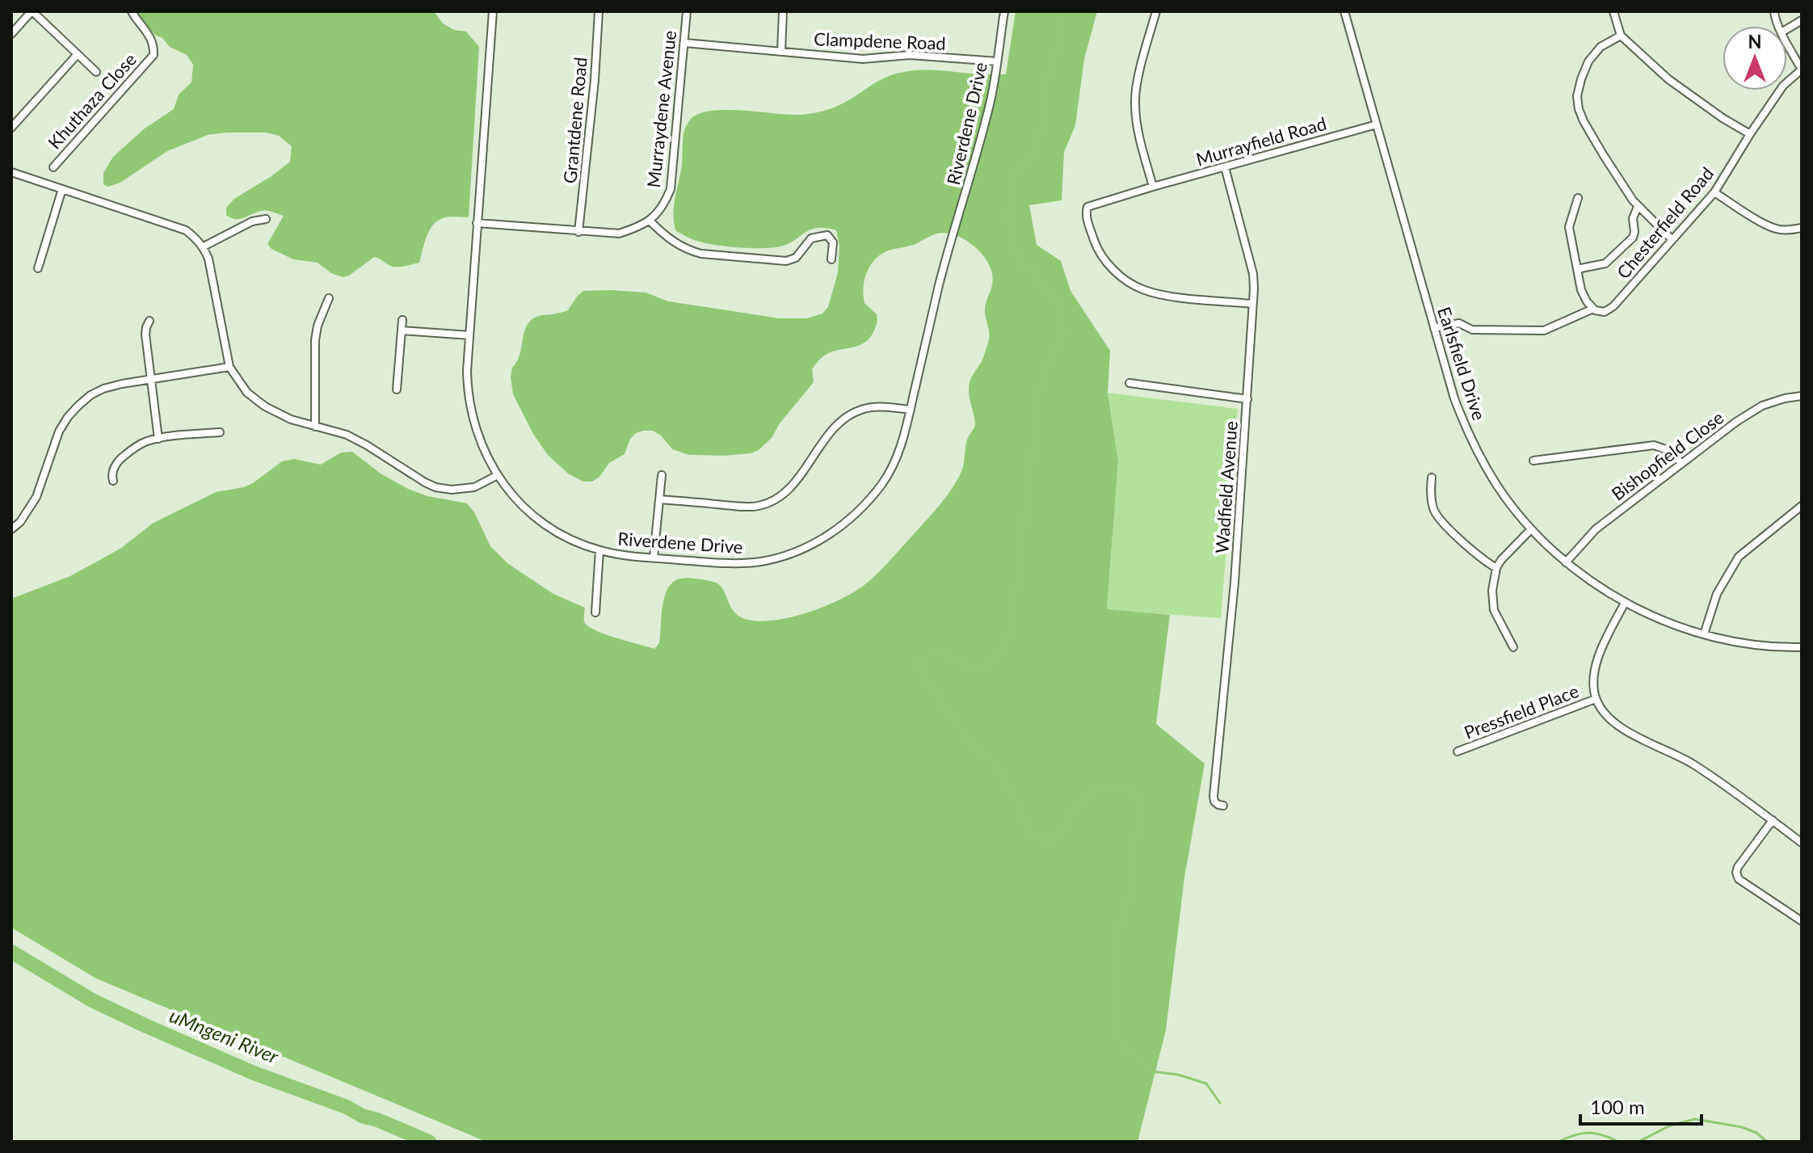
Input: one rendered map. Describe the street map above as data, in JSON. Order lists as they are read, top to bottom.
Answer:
{
  "streets": {
    "street": [
      "Clampdene Road",
      "Khuthaza Close",
      "Murraydene Avenue",
      "Grantdene Road",
      "Riverdene Drive",
      "Murrayfield Road",
      "Chesterfield Road",
      "Earlsfield Drive",
      "Bishopfield Close",
      "Wadfield Avenue",
      "Pressfield Place"
    ]
  },
  "crossings": [
    ["Clampdene Road", "Murraydene Avenue"],
    ["Clampdene Road", "Riverdene Drive"],
    ["Murrayfield Road", "Earlsfield Drive"],
    ["Murrayfield Road", "Wadfield Avenue"],
    ["Chesterfield Road", "Earlsfield Drive"],
    ["Earlsfield Drive", "Bishopfield Close"]
  ],
  "water": ["uMngeni River"],
  "scale_bar": "100 m",
  "north": "top"
}
